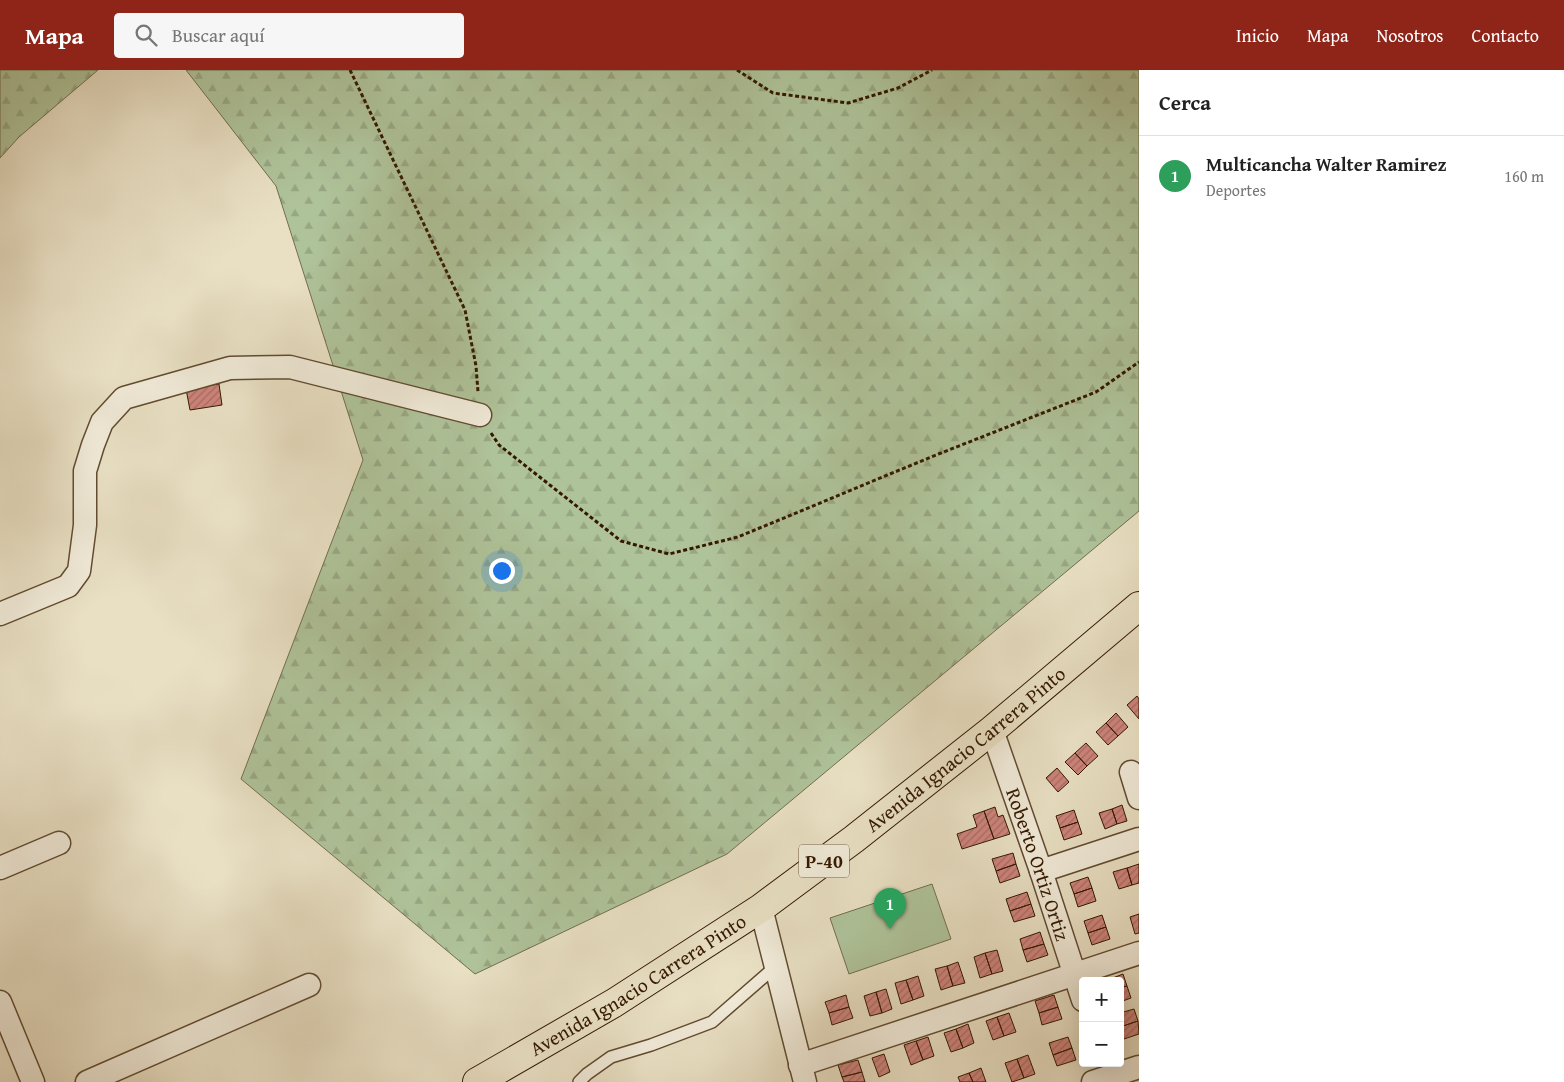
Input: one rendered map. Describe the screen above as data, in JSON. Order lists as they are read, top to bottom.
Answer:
{
  "streets": {
    "main road": ["Avenida Ignacio Carrera Pinto", "P-40"],
    "street": ["Roberto Ortiz Ortiz"]
  },
  "crossings": [
    ["Avenida Ignacio Carrera Pinto", "Roberto Ortiz Ortiz"]
  ],
  "page": {
    "header": "Mapa",
    "search": "Buscar aquí",
    "nav": [
      "Inicio",
      "Mapa",
      "Nosotros",
      "Contacto"
    ],
    "heading": "Cerca",
    "list": [
      {
        "mark": "1",
        "name": "Multicancha Walter Ramirez",
        "note": "Deportes",
        "value": "160 m"
      }
    ],
    "pins": "1",
    "map_buttons": ["+", "−"]
  }
}
